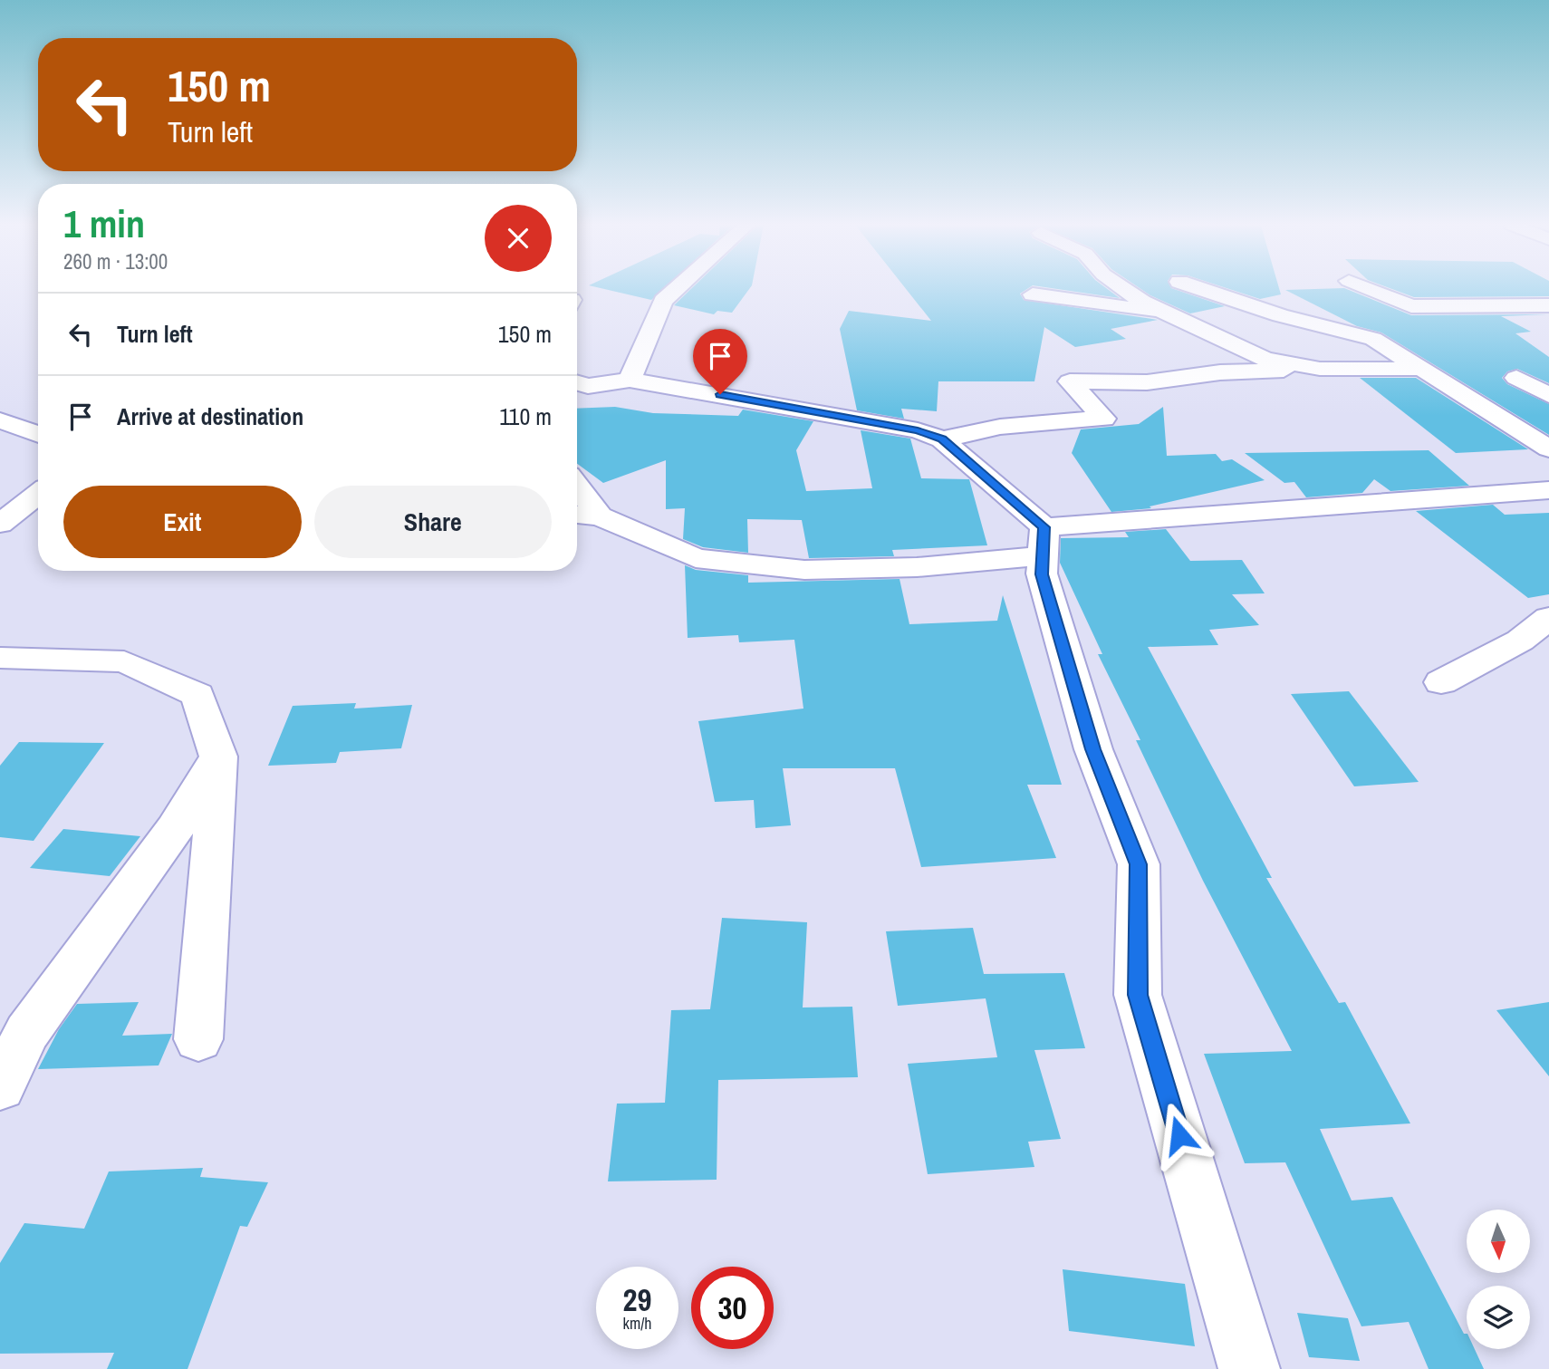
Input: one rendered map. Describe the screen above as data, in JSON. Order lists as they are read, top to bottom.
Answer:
{
  "north": "bottom",
  "page": {
    "turn": ["150 m", "Turn left"],
    "heading": ["1 min", "260 m · 13:00"],
    "list": [
      {
        "name": "Turn left",
        "value": "150 m"
      },
      {
        "name": "Arrive at destination",
        "value": "110 m"
      }
    ],
    "buttons": ["Exit", "Share"],
    "speed": "29 km/h",
    "limit": "30"
  }
}
